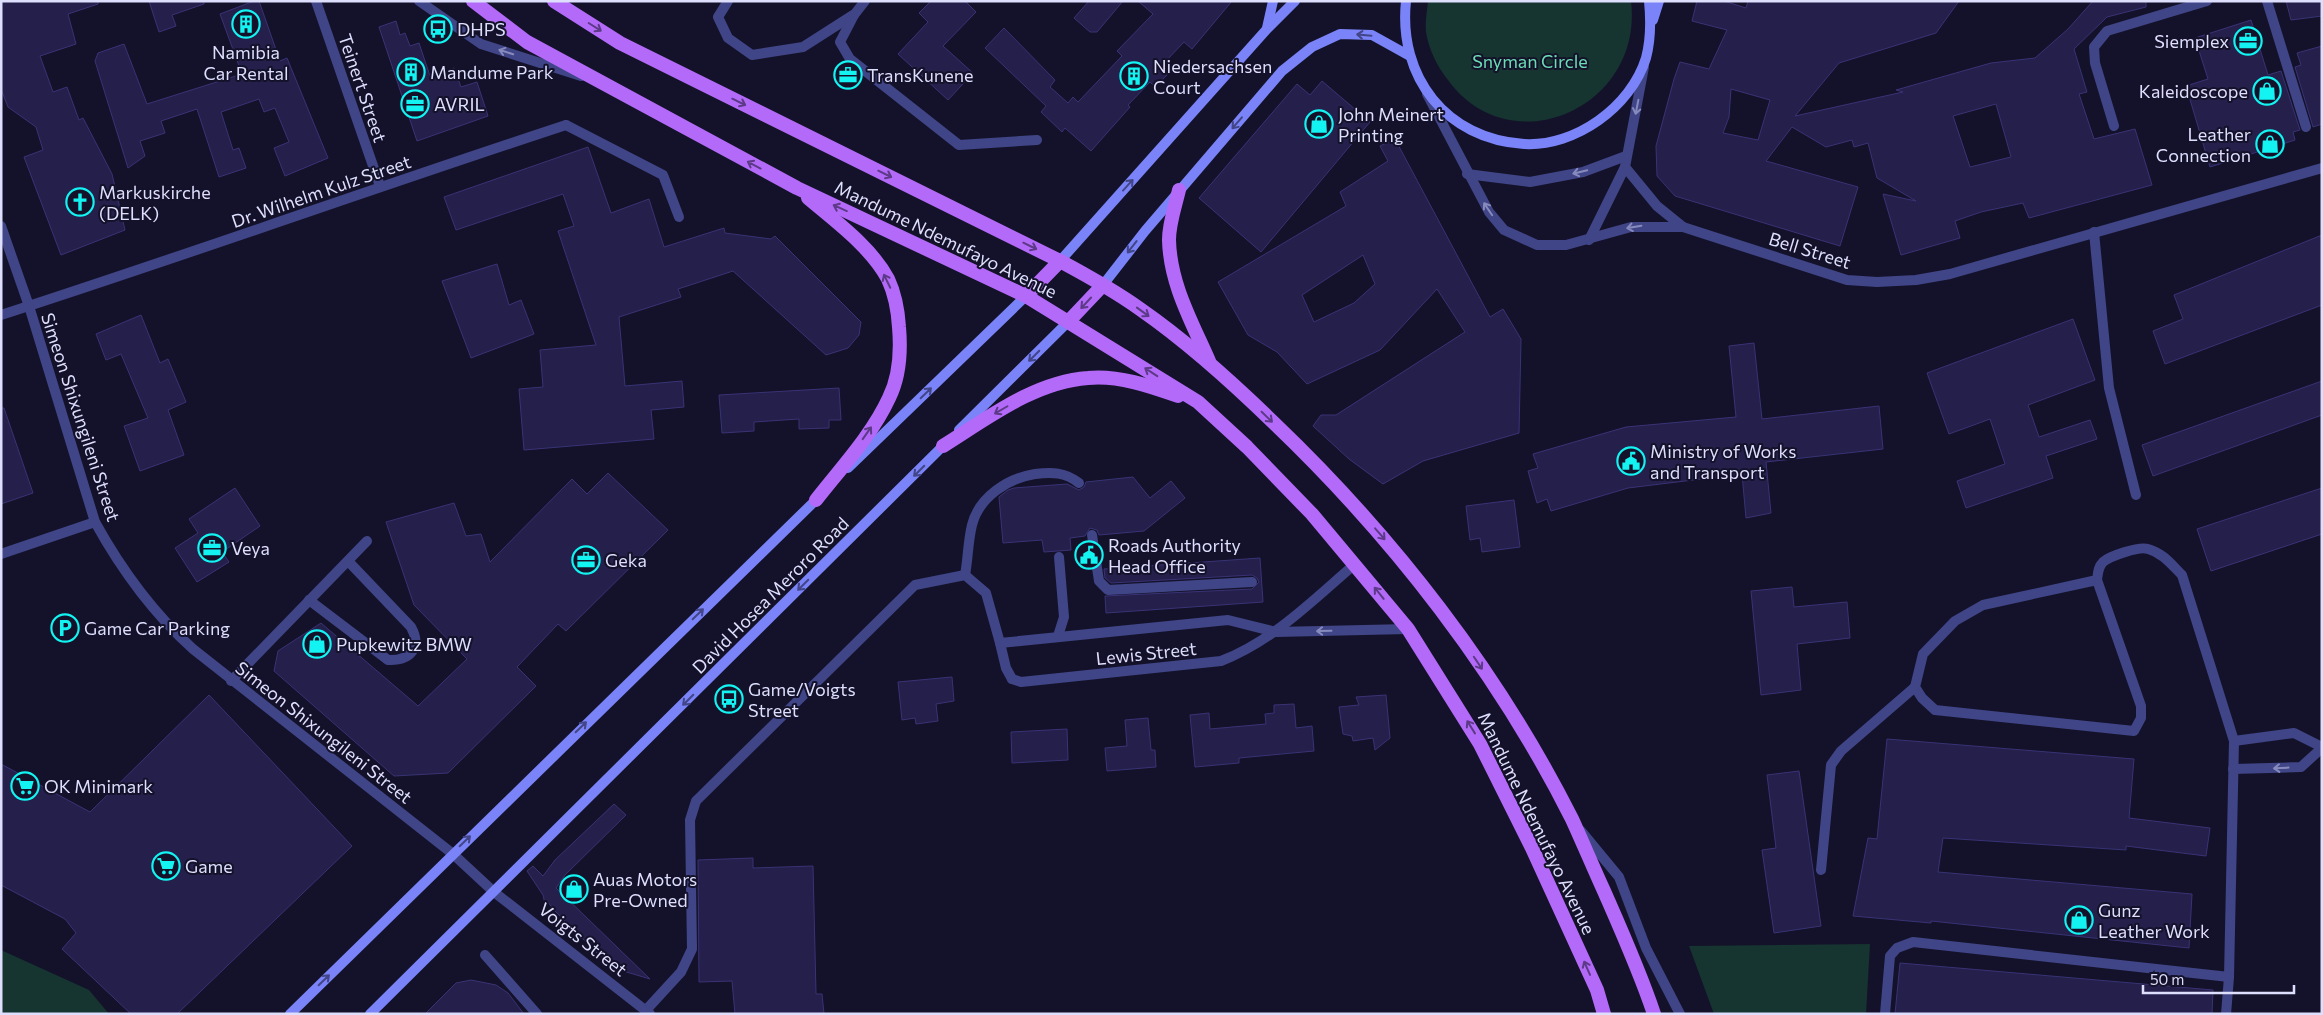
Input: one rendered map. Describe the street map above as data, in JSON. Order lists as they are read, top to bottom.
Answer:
{
  "streets": {
    "main road": ["Mandume Ndemufayo Avenue", "David Hosea Meroro Road"],
    "street": [
      "Teinert Street",
      "Dr. Wilhelm Kulz Street",
      "Bell Street",
      "Simeon Shixungileni Street",
      "Lewis Street",
      "Voigts Street"
    ]
  },
  "crossings": [
    ["Teinert Street", "Dr. Wilhelm Kulz Street"],
    ["Dr. Wilhelm Kulz Street", "Simeon Shixungileni Street"],
    ["Mandume Ndemufayo Avenue", "David Hosea Meroro Road"],
    ["Mandume Ndemufayo Avenue", "Lewis Street"],
    ["Simeon Shixungileni Street", "David Hosea Meroro Road"],
    ["David Hosea Meroro Road", "Voigts Street"]
  ],
  "parks": ["Snyman Circle"],
  "places": {
    "building": ["Namibia Car Rental", "Mandume Park", "Niedersachsen Court"],
    "bus stop": ["DHPS", "Game/Voigts Street"],
    "office": [
      "Siemplex",
      "TransKunene",
      "AVRIL",
      "Veya",
      "Geka"
    ],
    "shop": [
      "Kaleidoscope",
      "John Meinert Printing",
      "Leather Connection",
      "Pupkewitz BMW",
      "Auas Motors Pre-Owned",
      "Gunz Leather Work"
    ],
    "church": ["Markuskirche (DELK)"],
    "public building": ["Ministry of Works and Transport", "Roads Authority Head Office"],
    "parking": ["Game Car Parking"],
    "supermarket": ["OK Minimark", "Game"]
  },
  "scale_bar": "50 m"
}
